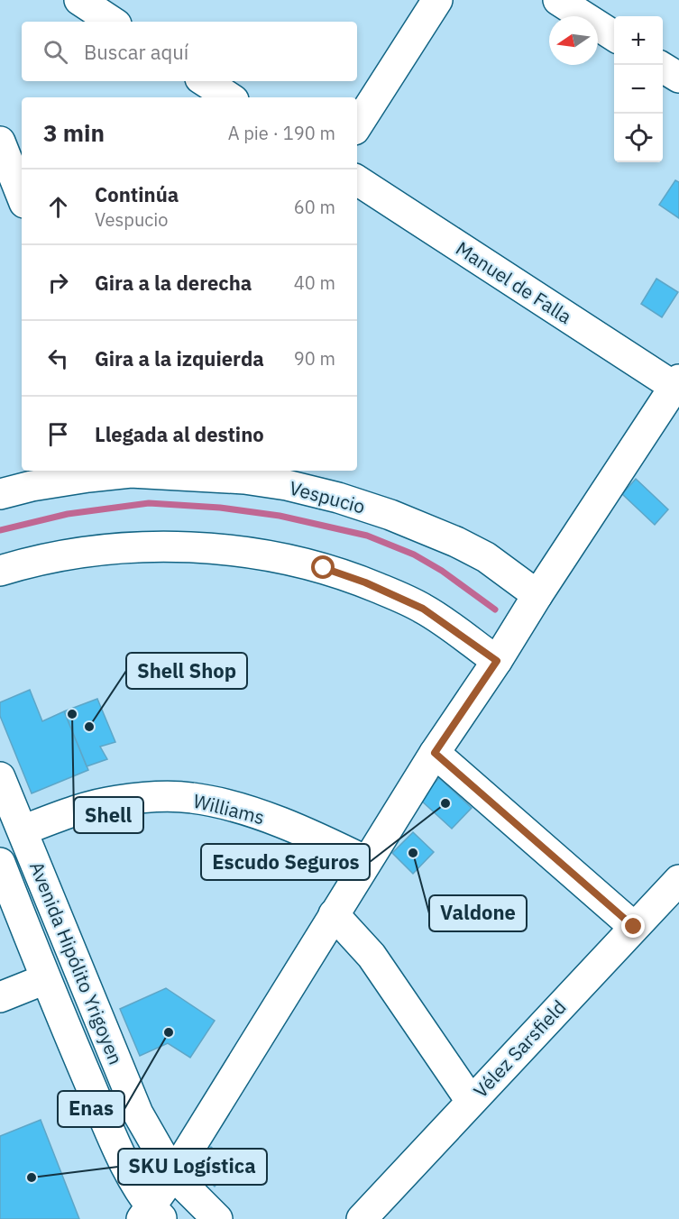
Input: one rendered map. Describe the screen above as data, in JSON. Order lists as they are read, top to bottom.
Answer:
{
  "streets": {
    "street": [
      "Manuel de Falla",
      "Vespucio",
      "Williams",
      "Avenida Hipólito Yrigoyen",
      "Vélez Sarsfield"
    ]
  },
  "crossings": [
    ["Williams", "Avenida Hipólito Yrigoyen"]
  ],
  "places": [
    "Shell",
    "Shell Shop",
    "Escudo Seguros",
    "Valdone",
    "Enas",
    "SKU Logística"
  ],
  "north": "left",
  "page": {
    "map_buttons": ["+", "−"],
    "search": "Buscar aquí",
    "heading": ["3 min", "A pie · 190 m"],
    "list": [
      ["Continúa", "Vespucio", "60 m"],
      ["Gira a la derecha", "40 m"],
      ["Gira a la izquierda", "90 m"],
      "Llegada al destino"
    ]
  }
}
